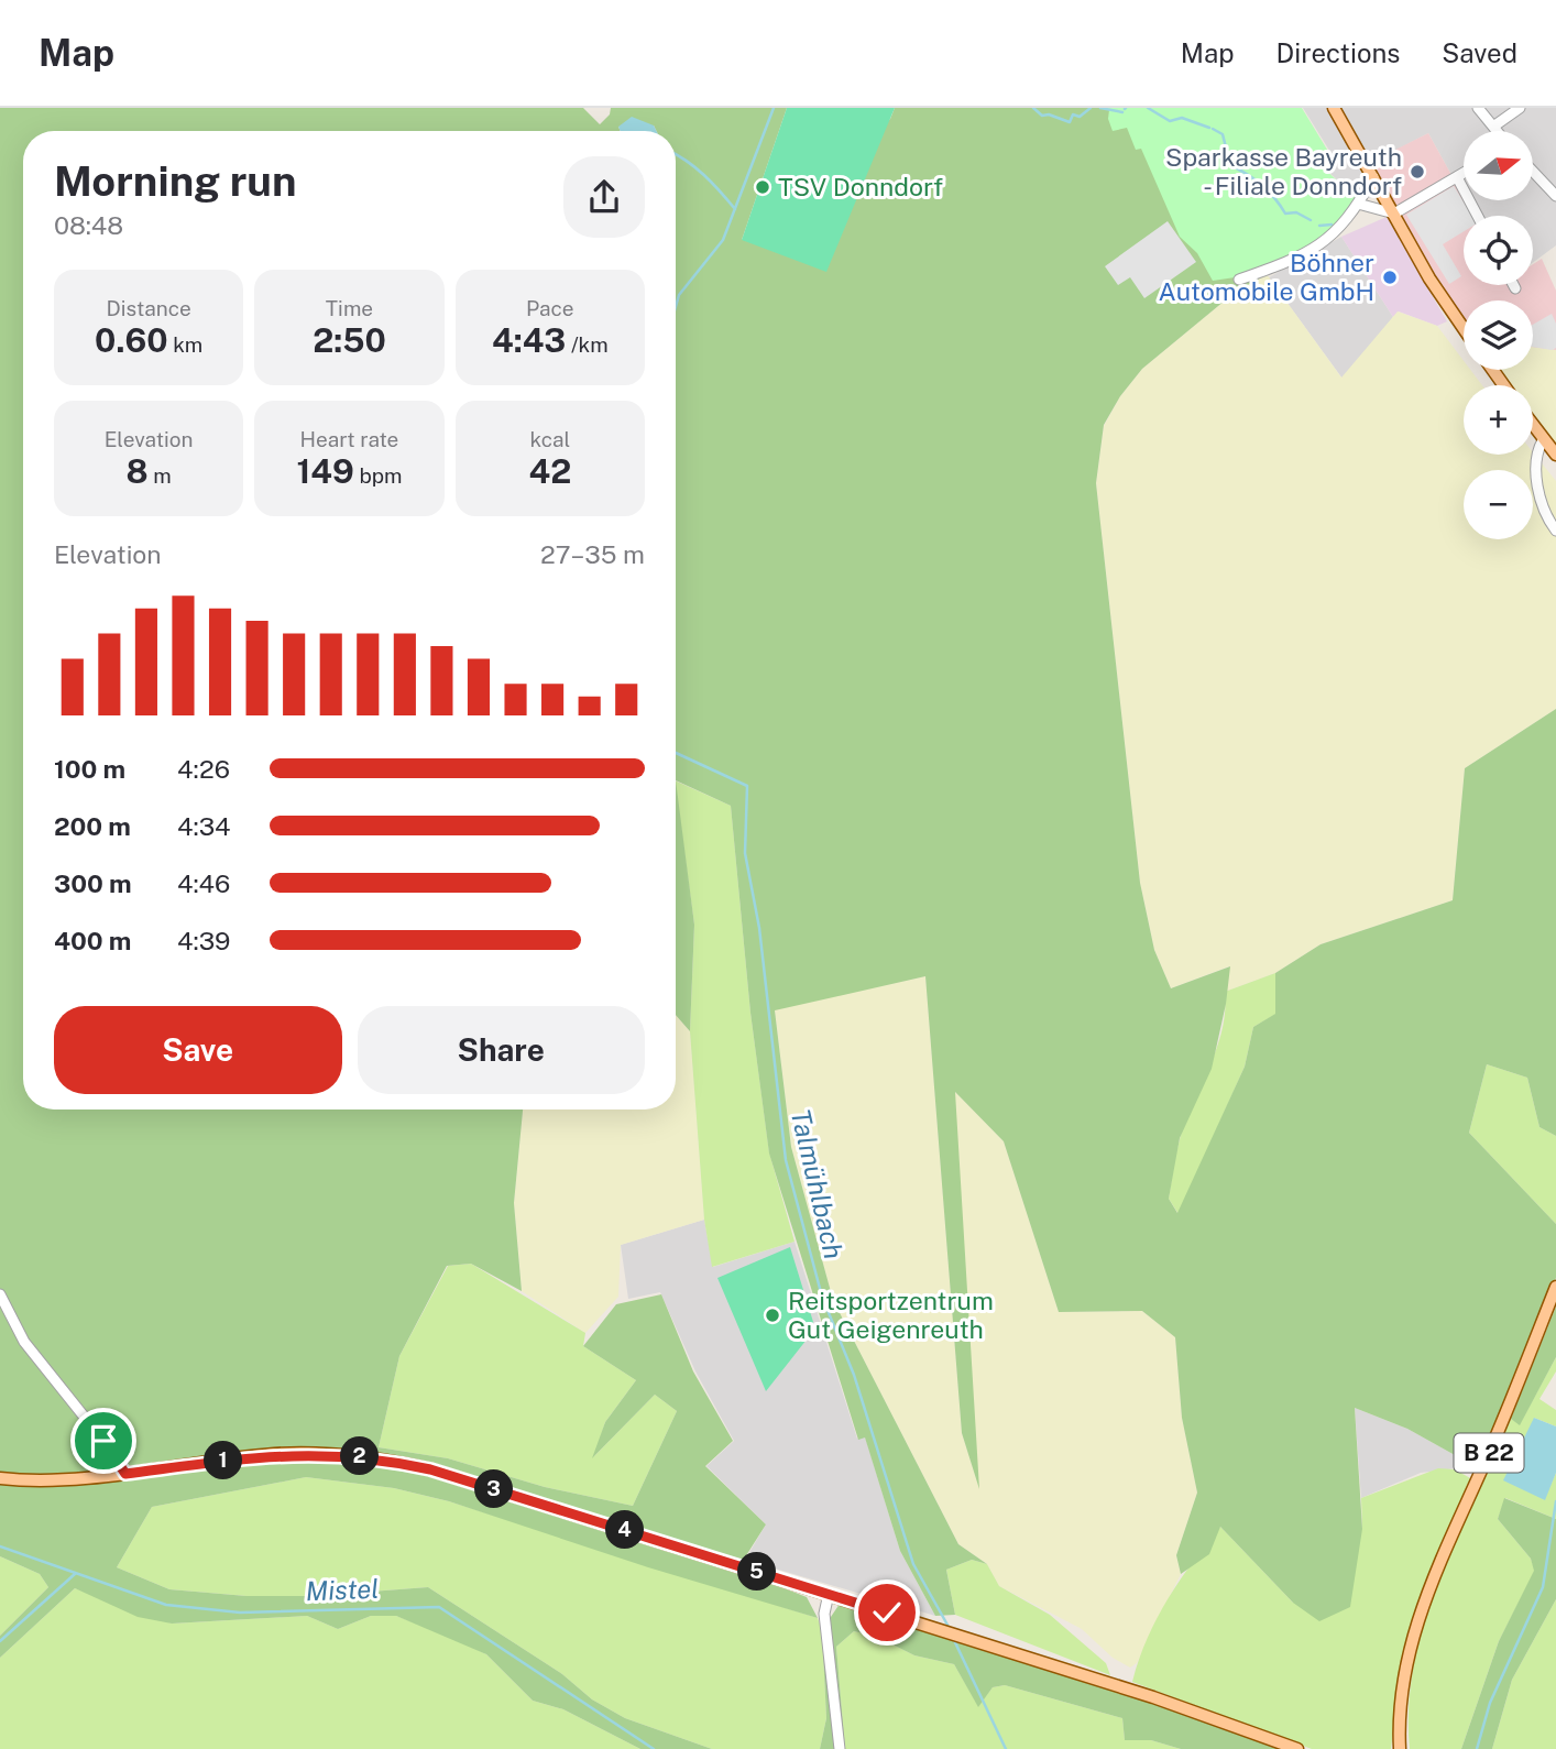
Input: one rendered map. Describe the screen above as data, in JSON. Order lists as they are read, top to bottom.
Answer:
{
  "streets": {
    "main road": ["B 22"]
  },
  "water": ["Talmühlbach", "Mistel"],
  "places": [
    "Sparkasse Bayreuth - Filiale Donndorf",
    "TSV Donndorf",
    "Böhner Automobile GmbH",
    "Reitsportzentrum Gut Geigenreuth"
  ],
  "north": "right",
  "page": {
    "header": "Map",
    "nav": ["Map", "Directions", "Saved"],
    "map_buttons": ["+", "−"],
    "heading": ["Morning run", "08:48"],
    "stats": [
      ["Distance", "0.60 km"],
      ["Time", "2:50"],
      ["Pace", "4:43 /km"],
      ["Elevation", "8 m"],
      ["Heart rate", "149 bpm"],
      ["kcal", "42"]
    ],
    "chart": ["Elevation", "27–35 m"],
    "list": [
      {
        "name": "100 m",
        "note": "4:26"
      },
      {
        "name": "200 m",
        "note": "4:34"
      },
      {
        "name": "300 m",
        "note": "4:46"
      },
      {
        "name": "400 m",
        "note": "4:39"
      }
    ],
    "buttons": ["Save", "Share"],
    "pins": [
      "2",
      "1",
      "3",
      "4",
      "5"
    ]
  }
}
